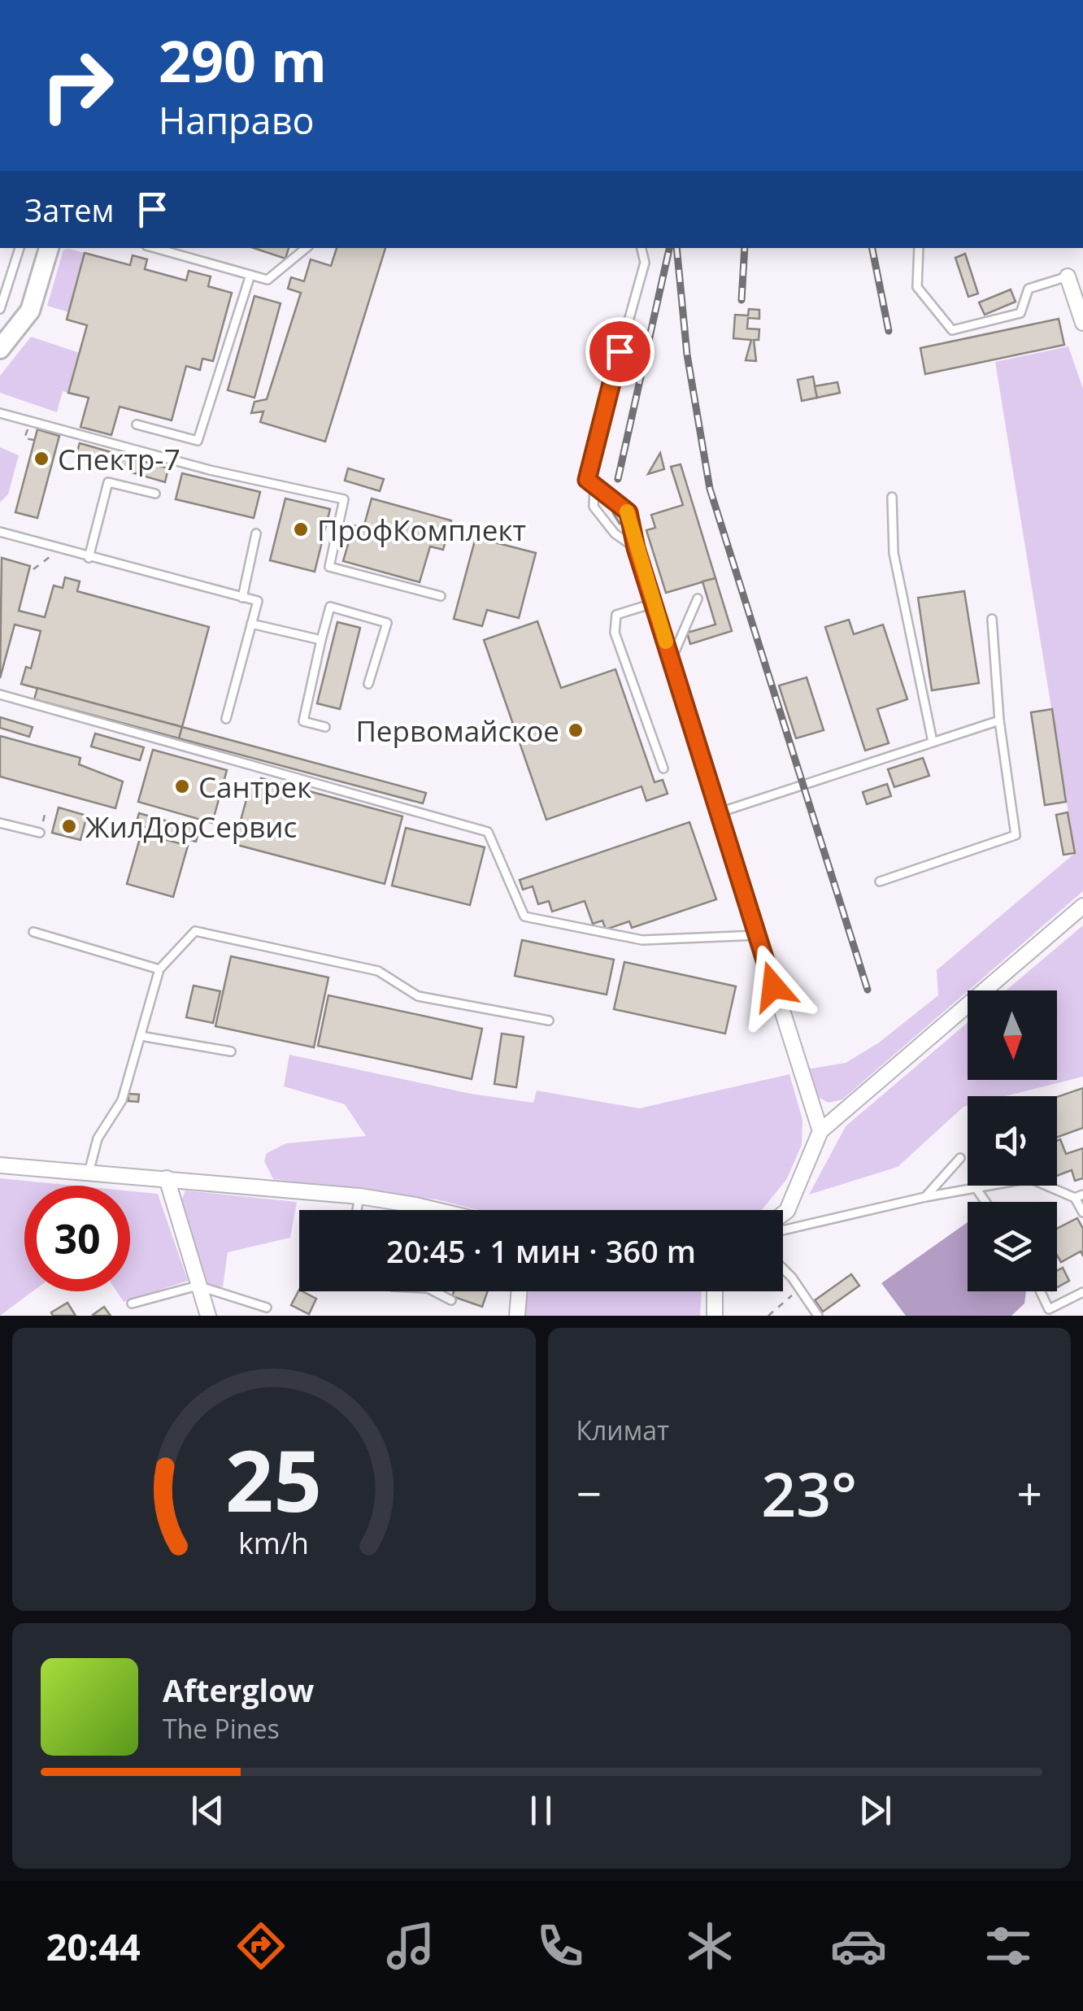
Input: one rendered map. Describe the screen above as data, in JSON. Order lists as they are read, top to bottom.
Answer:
{
  "places": [
    "Спектр-7",
    "ПрофКомплект",
    "Первомайское",
    "Сантрек",
    "ЖилДорСервис"
  ],
  "north": "bottom",
  "page": {
    "turn": ["290 m", "Направо"],
    "then": "Затем",
    "limit": "30",
    "trip": "20:45 · 1 мин · 360 m",
    "tile": "Климат",
    "heat": ["−", "23°", "+"],
    "song": ["Afterglow", "The Pines"],
    "tabs": "20:44",
    "gauge": ["25", "km/h"]
  }
}
